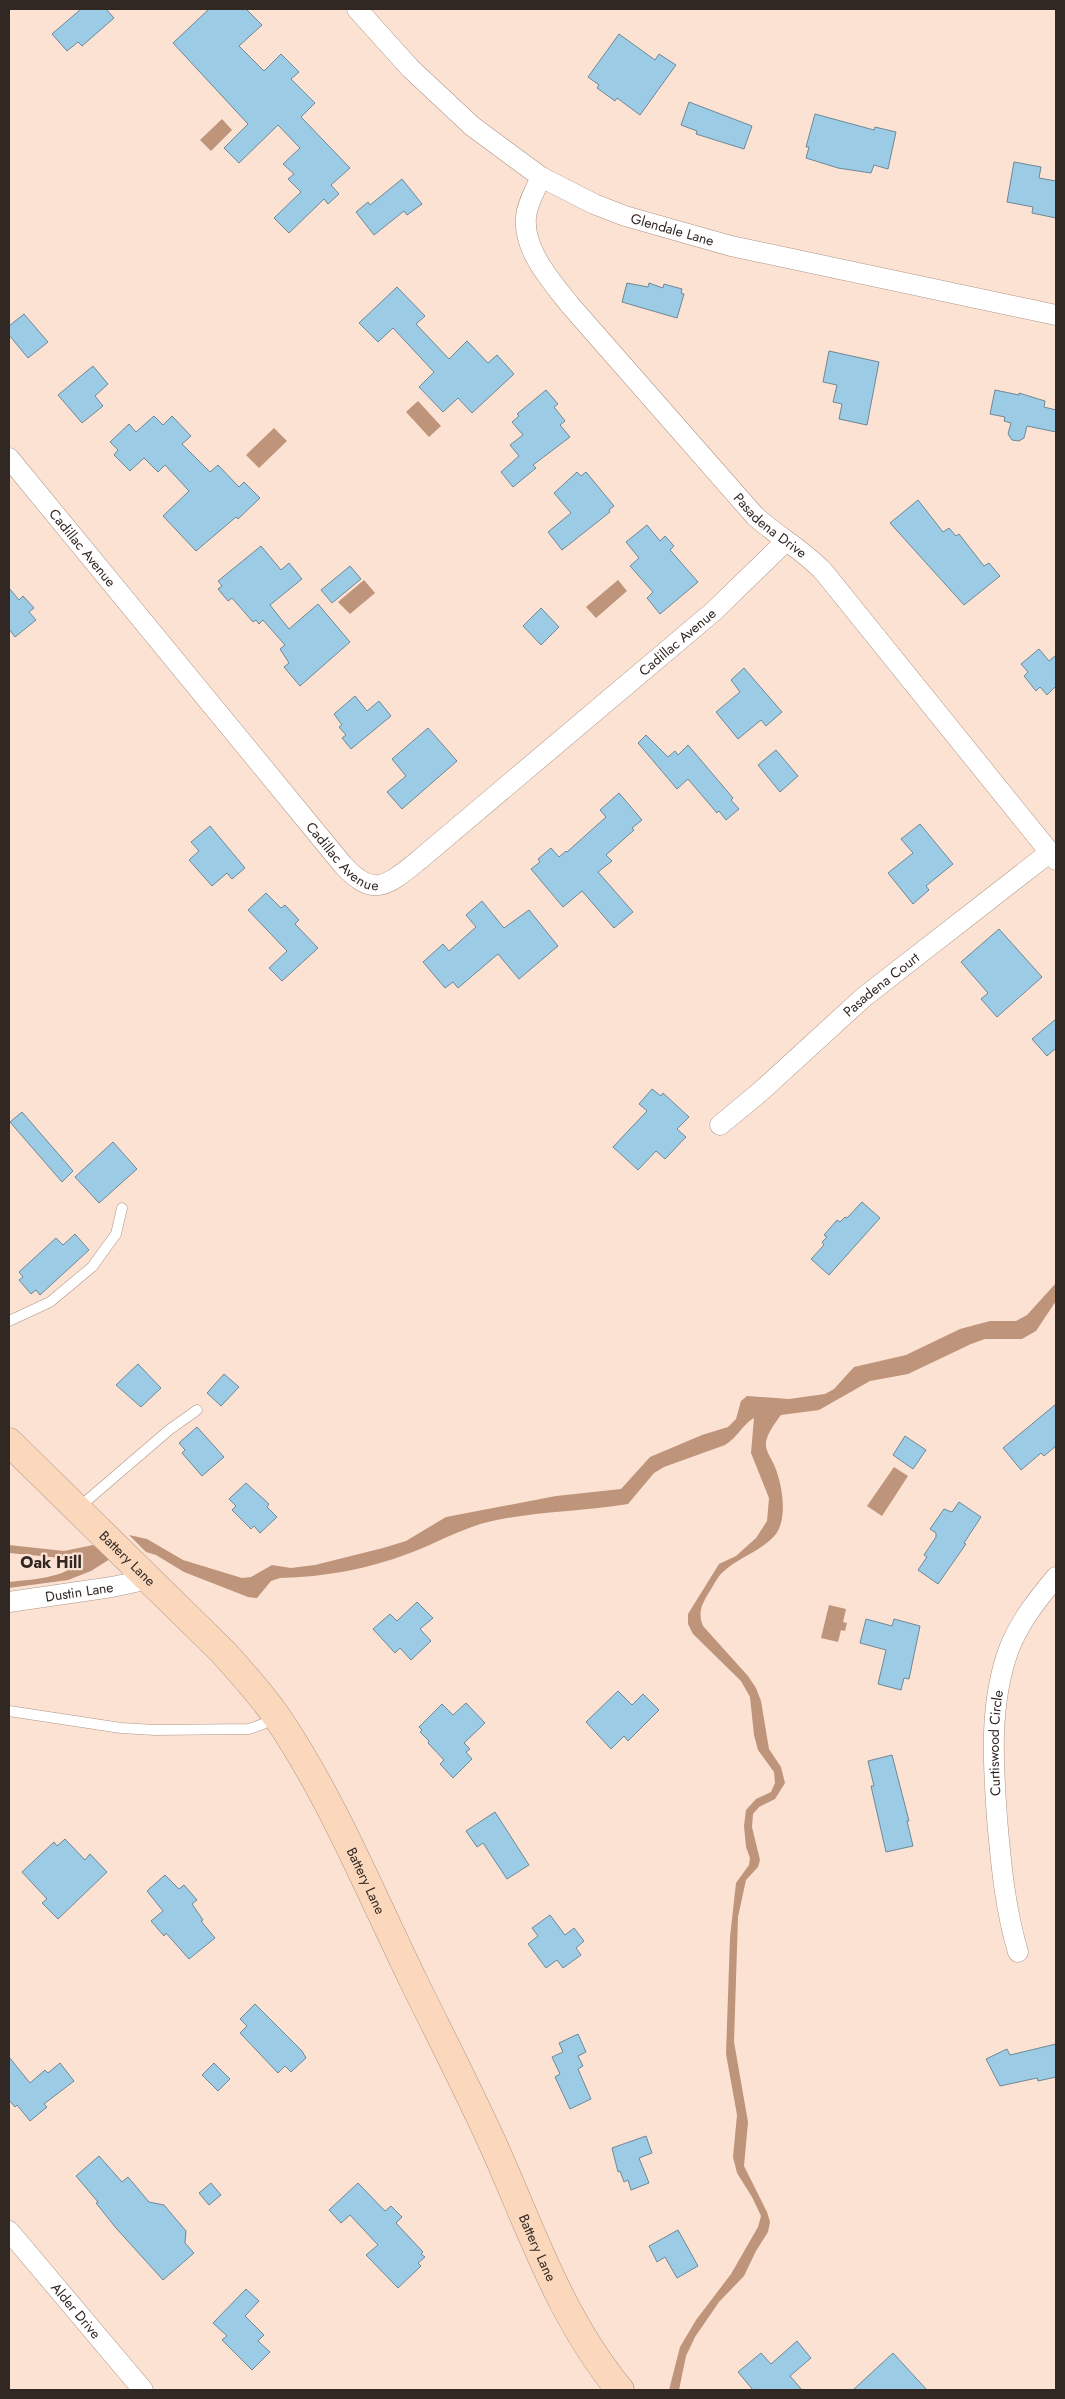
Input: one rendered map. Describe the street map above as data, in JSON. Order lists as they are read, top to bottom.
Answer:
{
  "streets": {
    "main road": ["Battery Lane"],
    "street": [
      "Glendale Lane",
      "Pasadena Drive",
      "Cadillac Avenue",
      "Pasadena Court",
      "Dustin Lane",
      "Curtiswood Circle",
      "Alder Drive"
    ]
  },
  "crossings": [
    ["Glendale Lane", "Pasadena Drive"],
    ["Pasadena Drive", "Cadillac Avenue"],
    ["Pasadena Drive", "Pasadena Court"],
    ["Battery Lane", "Dustin Lane"]
  ],
  "districts": ["Oak Hill"]
}
